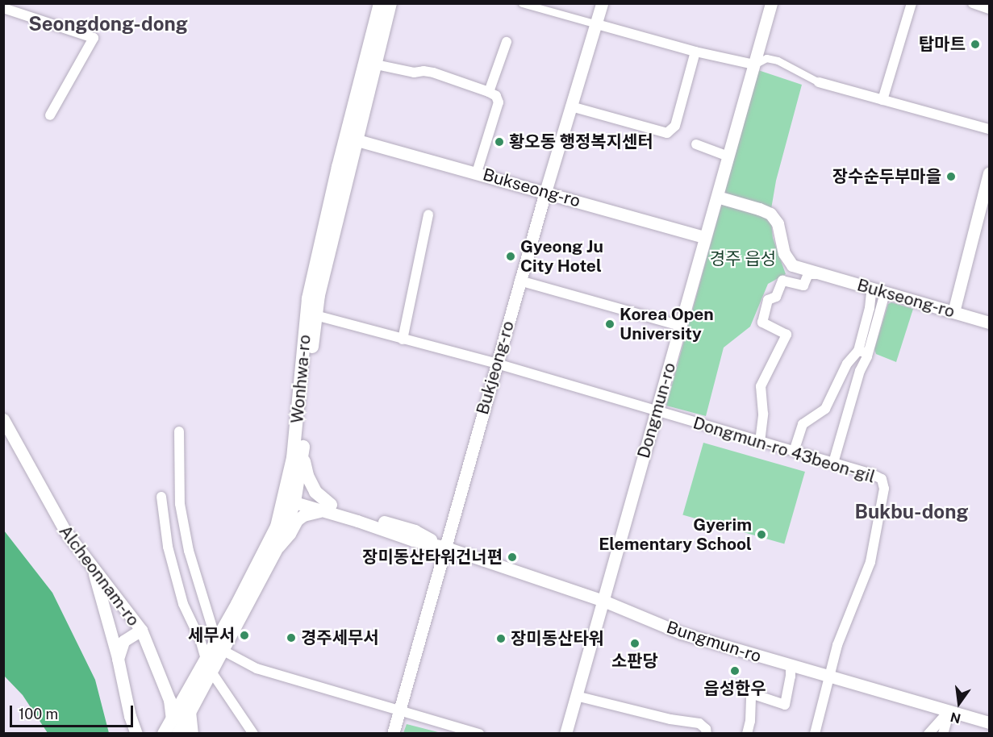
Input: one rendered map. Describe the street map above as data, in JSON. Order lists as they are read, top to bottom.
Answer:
{
  "streets": {
    "main road": ["Wonhwa-ro"],
    "street": [
      "Bukseong-ro",
      "Bukjeong-ro",
      "Dongmun-ro",
      "Dongmun-ro 43beon-gil",
      "Alcheonnam-ro",
      "Bungmun-ro"
    ]
  },
  "crossings": [
    ["Bukseong-ro", "Bukjeong-ro"],
    ["Bukseong-ro", "Wonhwa-ro"],
    ["Bukseong-ro", "Dongmun-ro"],
    ["Bukjeong-ro", "Dongmun-ro 43beon-gil"],
    ["Bukjeong-ro", "Bungmun-ro"],
    ["Wonhwa-ro", "Dongmun-ro 43beon-gil"],
    ["Wonhwa-ro", "Bungmun-ro"],
    ["Dongmun-ro", "Dongmun-ro 43beon-gil"],
    ["Dongmun-ro", "Bungmun-ro"],
    ["Dongmun-ro 43beon-gil", "Bungmun-ro"]
  ],
  "districts": ["Seongdong-dong", "Bukbu-dong"],
  "parks": ["경주 읍성"],
  "places": [
    "탑마트",
    "황오동 행정복지센터",
    "장수순두부마을",
    "Gyeong Ju City Hotel",
    "Korea Open University",
    "Gyerim Elementary School",
    "장미동산타워건너편",
    "세무서",
    "경주세무서",
    "장미동산타워",
    "소판당",
    "읍성한우"
  ],
  "scale_bar": "100 m",
  "north": "bottom"
}
